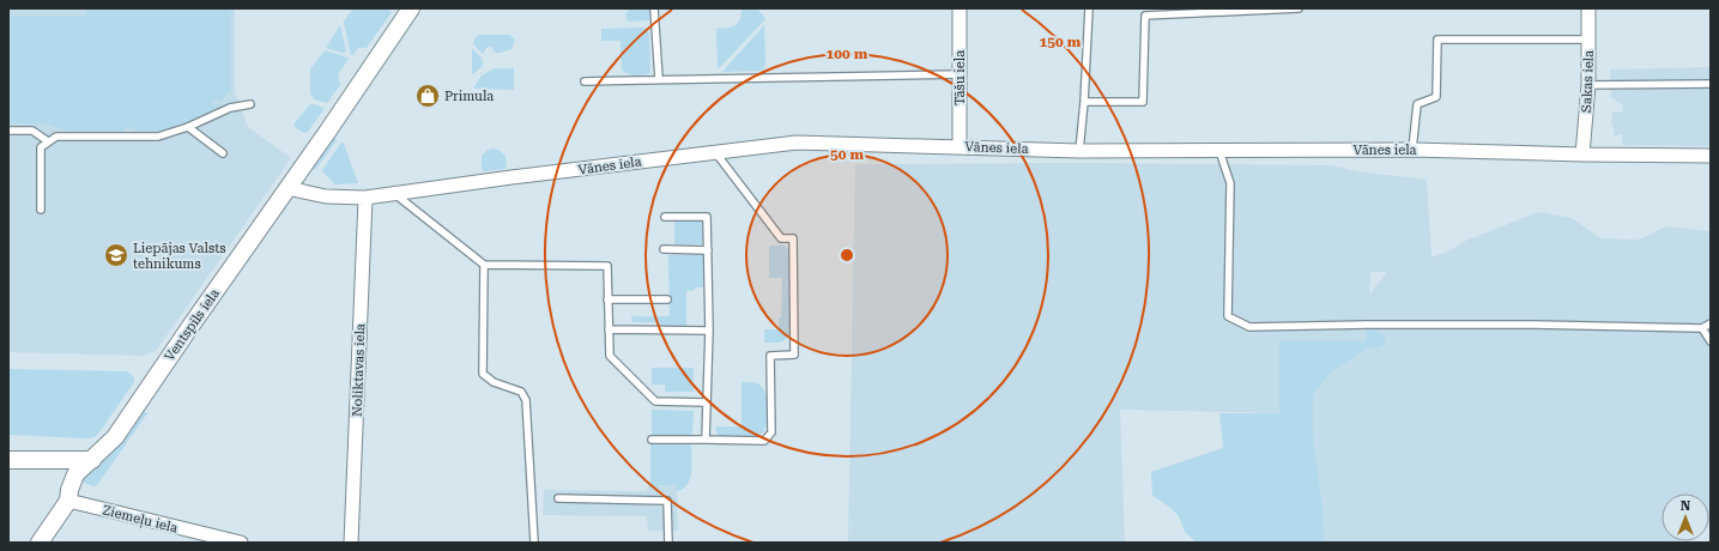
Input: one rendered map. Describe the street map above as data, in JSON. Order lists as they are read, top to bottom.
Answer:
{
  "streets": {
    "street": [
      "Tāšu iela",
      "Sakas iela",
      "Vānes iela",
      "Ventspils iela",
      "Noliktavas iela",
      "Ziemeļu iela"
    ]
  },
  "crossings": [
    ["Tāšu iela", "Vānes iela"],
    ["Sakas iela", "Vānes iela"],
    ["Vānes iela", "Ventspils iela"],
    ["Vānes iela", "Noliktavas iela"],
    ["Ventspils iela", "Ziemeļu iela"]
  ],
  "places": {
    "shop": ["Primula"],
    "school or university": ["Liepājas Valsts tehnikums"]
  },
  "north": "top",
  "rings": ["150 m", "100 m", "50 m"]
}
